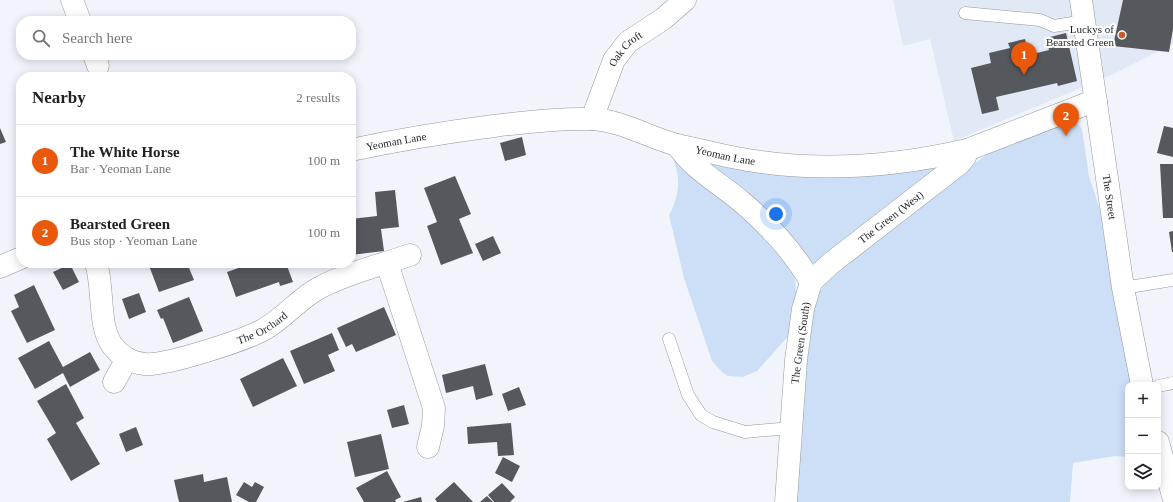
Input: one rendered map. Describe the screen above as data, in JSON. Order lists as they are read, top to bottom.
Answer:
{
  "streets": {
    "street": [
      "Oak Croft",
      "Yeoman Lane",
      "The Street",
      "The Green (West)",
      "The Orchard",
      "The Green (South)"
    ]
  },
  "crossings": [
    ["Oak Croft", "Yeoman Lane"],
    ["Yeoman Lane", "The Street"],
    ["Yeoman Lane", "The Green (West)"],
    ["The Green (West)", "The Green (South)"]
  ],
  "places": ["Luckys of Bearsted Green"],
  "page": {
    "search": "Search here",
    "pins": ["1", "2"],
    "heading": ["Nearby", "2 results"],
    "list": [
      {
        "mark": "1",
        "name": "The White Horse",
        "note": "Bar · Yeoman Lane",
        "value": "100 m"
      },
      {
        "mark": "2",
        "name": "Bearsted Green",
        "note": "Bus stop · Yeoman Lane",
        "value": "100 m"
      }
    ],
    "map_buttons": ["+", "−"]
  }
}
